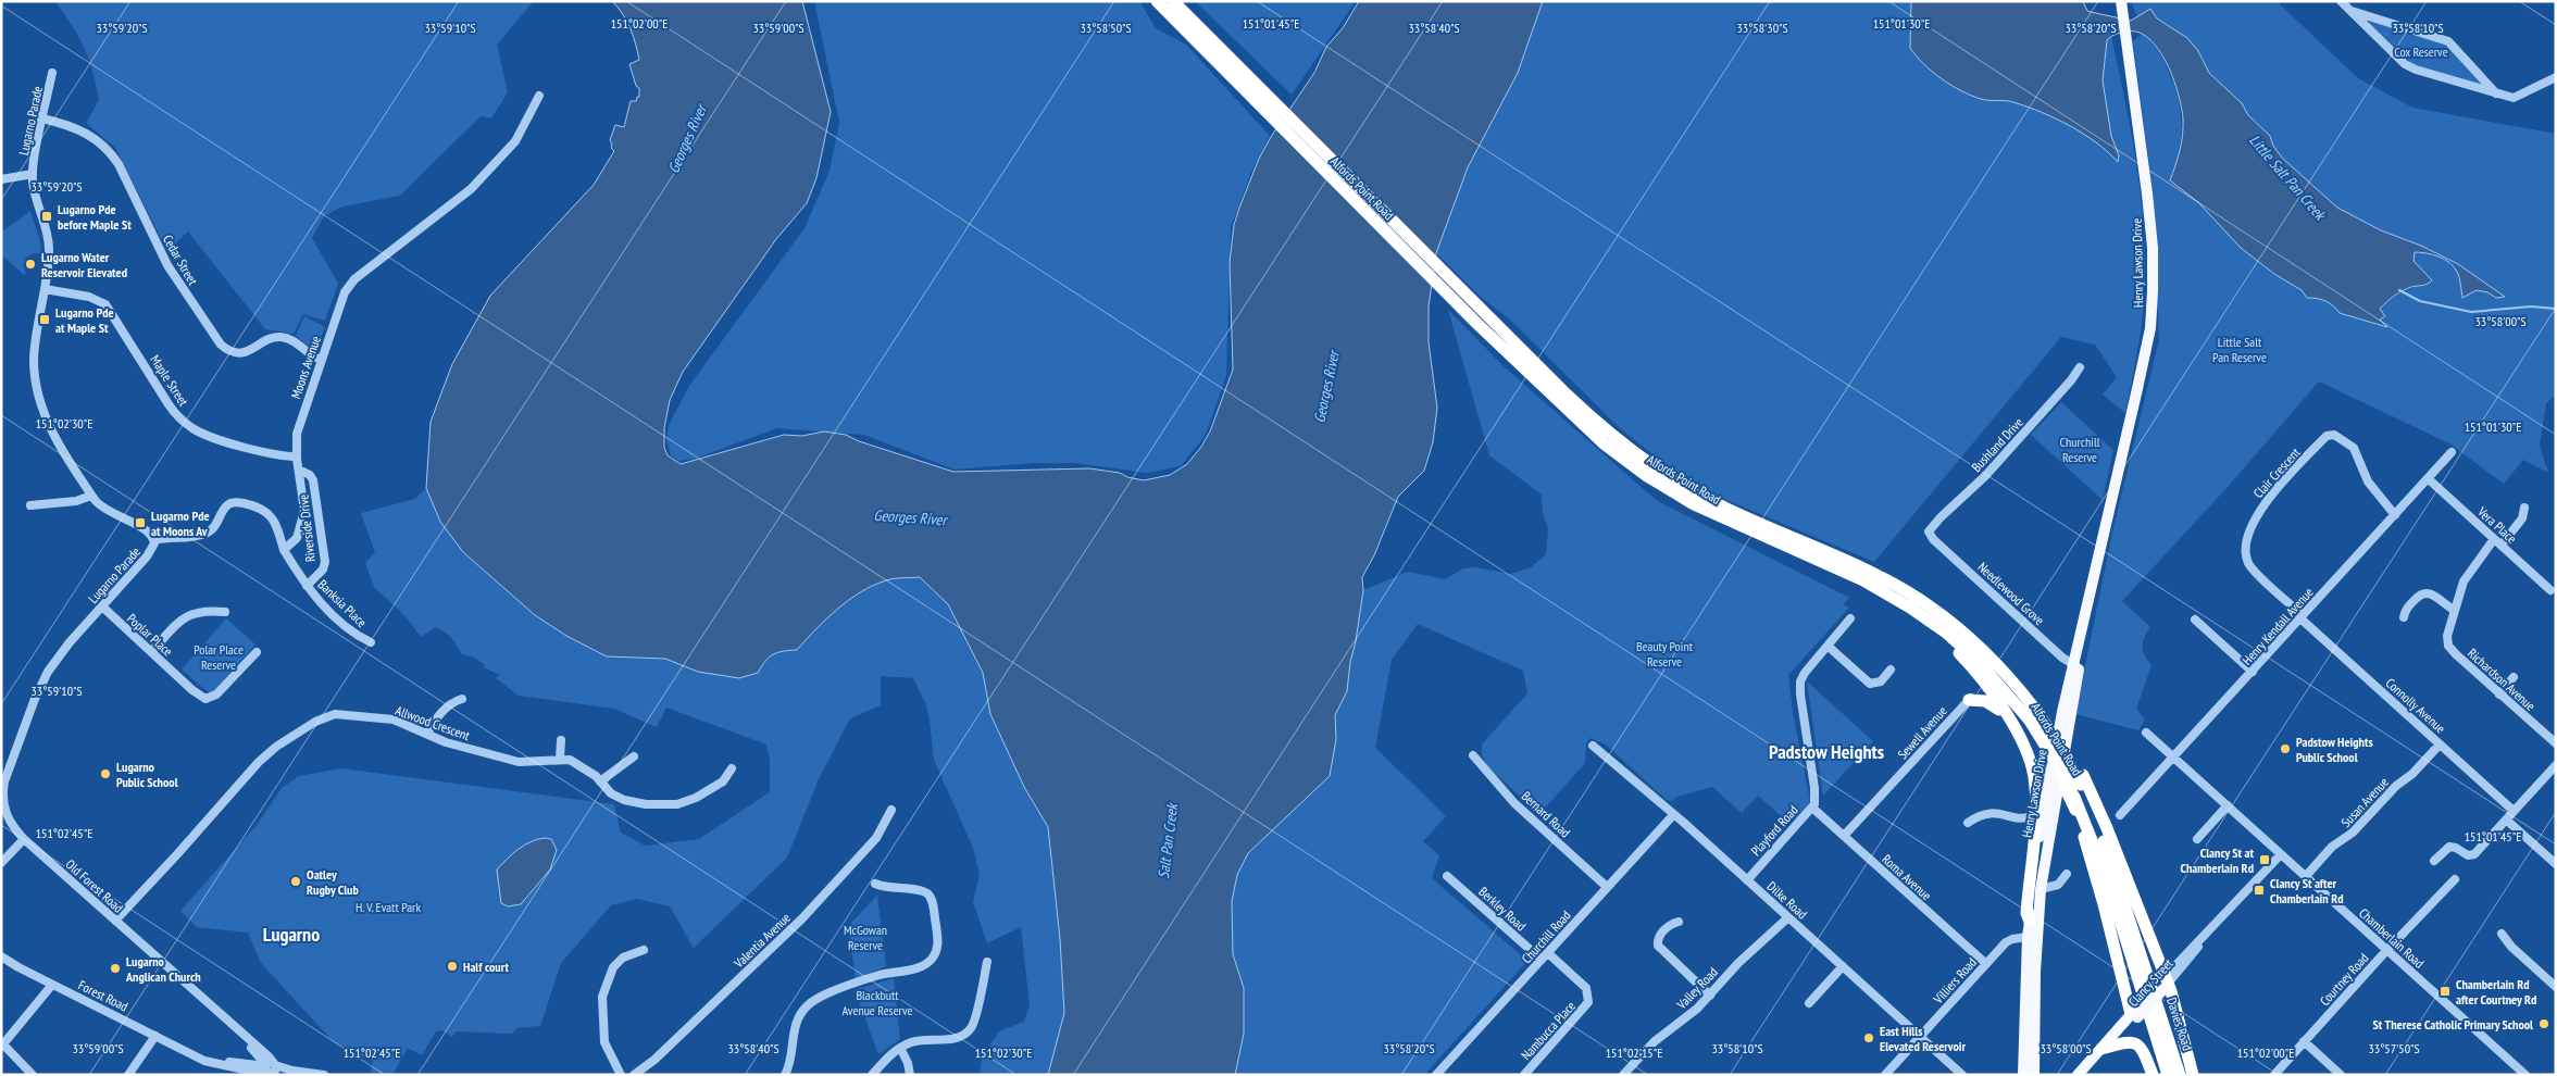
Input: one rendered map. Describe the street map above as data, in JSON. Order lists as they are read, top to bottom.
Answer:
{
  "streets": {
    "highway": ["Alfords Point Road", "Davies Road"],
    "main road": ["Henry Lawson Drive", "Clancy Street"],
    "street": [
      "Lugarno Parade",
      "Cedar Street",
      "Moons Avenue",
      "Maple Street",
      "Bushland Drive",
      "Clair Crescent",
      "Vera Place",
      "Riverside Drive",
      "Needlewood Grove",
      "Banksia Place",
      "Henry Kendall Avenue",
      "Poplar Place",
      "Richardson Avenue",
      "Connolly Avenue",
      "Allwood Crescent",
      "Sewell Avenue",
      "Susan Avenue",
      "Bernard Road",
      "Playford Road",
      "Roma Avenue",
      "Old Forest Road",
      "Dilke Road",
      "Berkley Road",
      "Churchill Road",
      "Chamberlain Road",
      "Valentia Avenue",
      "Courtney Road",
      "Villiers Road",
      "Valley Road",
      "Forest Road",
      "Nambucca Place"
    ]
  },
  "crossings": [
    ["Lugarno Parade", "Cedar Street"],
    ["Lugarno Parade", "Maple Street"],
    ["Lugarno Parade", "Poplar Place"],
    ["Lugarno Parade", "Old Forest Road"],
    ["Alfords Point Road", "Clancy Street"],
    ["Alfords Point Road", "Davies Road"],
    ["Cedar Street", "Moons Avenue"],
    ["Henry Lawson Drive", "Needlewood Grove"],
    ["Henry Lawson Drive", "Villiers Road"],
    ["Moons Avenue", "Maple Street"],
    ["Moons Avenue", "Riverside Drive"],
    ["Moons Avenue", "Banksia Place"],
    ["Bushland Drive", "Needlewood Grove"],
    ["Clair Crescent", "Henry Kendall Avenue"],
    ["Clair Crescent", "Connolly Avenue"],
    ["Vera Place", "Henry Kendall Avenue"],
    ["Vera Place", "Richardson Avenue"],
    ["Riverside Drive", "Banksia Place"],
    ["Henry Kendall Avenue", "Connolly Avenue"],
    ["Henry Kendall Avenue", "Chamberlain Road"],
    ["Connolly Avenue", "Susan Avenue"],
    ["Allwood Crescent", "Old Forest Road"],
    ["Sewell Avenue", "Roma Avenue"],
    ["Susan Avenue", "Chamberlain Road"],
    ["Bernard Road", "Churchill Road"],
    ["Playford Road", "Roma Avenue"],
    ["Playford Road", "Dilke Road"],
    ["Roma Avenue", "Villiers Road"],
    ["Old Forest Road", "Forest Road"],
    ["Dilke Road", "Churchill Road"],
    ["Dilke Road", "Villiers Road"],
    ["Dilke Road", "Valley Road"],
    ["Berkley Road", "Churchill Road"],
    ["Churchill Road", "Nambucca Place"],
    ["Chamberlain Road", "Courtney Road"],
    ["Chamberlain Road", "Clancy Street"],
    ["Clancy Street", "Davies Road"]
  ],
  "districts": ["Padstow Heights", "Lugarno"],
  "water": ["Georges River", "Little Salt Pan Creek", "Salt Pan Creek"],
  "parks": [
    "Cox Reserve",
    "Little Salt Pan Reserve",
    "Churchill Reserve",
    "Beauty Point Reserve",
    "Polar Place Reserve",
    "H. V. Evatt Park",
    "McGowan Reserve",
    "Blackbutt Avenue Reserve"
  ],
  "places": {
    "transit": [
      "Lugarno Pde before Maple St",
      "Lugarno Pde at Maple St",
      "Lugarno Pde at Moons Av",
      "Clancy St at Chamberlain Rd",
      "Clancy St after Chamberlain Rd",
      "Chamberlain Rd after Courtney Rd"
    ],
    "other": [
      "Lugarno Water Reservoir Elevated",
      "Padstow Heights Public School",
      "Lugarno Public School",
      "Oatley Rugby Club",
      "Half court",
      "Lugarno Anglican Church",
      "St Therese Catholic Primary School",
      "East Hills Elevated Reservoir"
    ]
  },
  "coordinates": [
    "151°02'00\"E",
    "151°01'45\"E",
    "151°01'30\"E",
    "33°59'20\"S",
    "33°59'00\"S",
    "33°58'20\"S",
    "33°58'10\"S",
    "33°59'10\"S",
    "33°58'50\"S",
    "33°58'40\"S",
    "33°58'30\"S",
    "33°58'00\"S",
    "151°02'30\"E",
    "151°02'45\"E",
    "33°57'50\"S",
    "151°02'15\"E"
  ]
}
